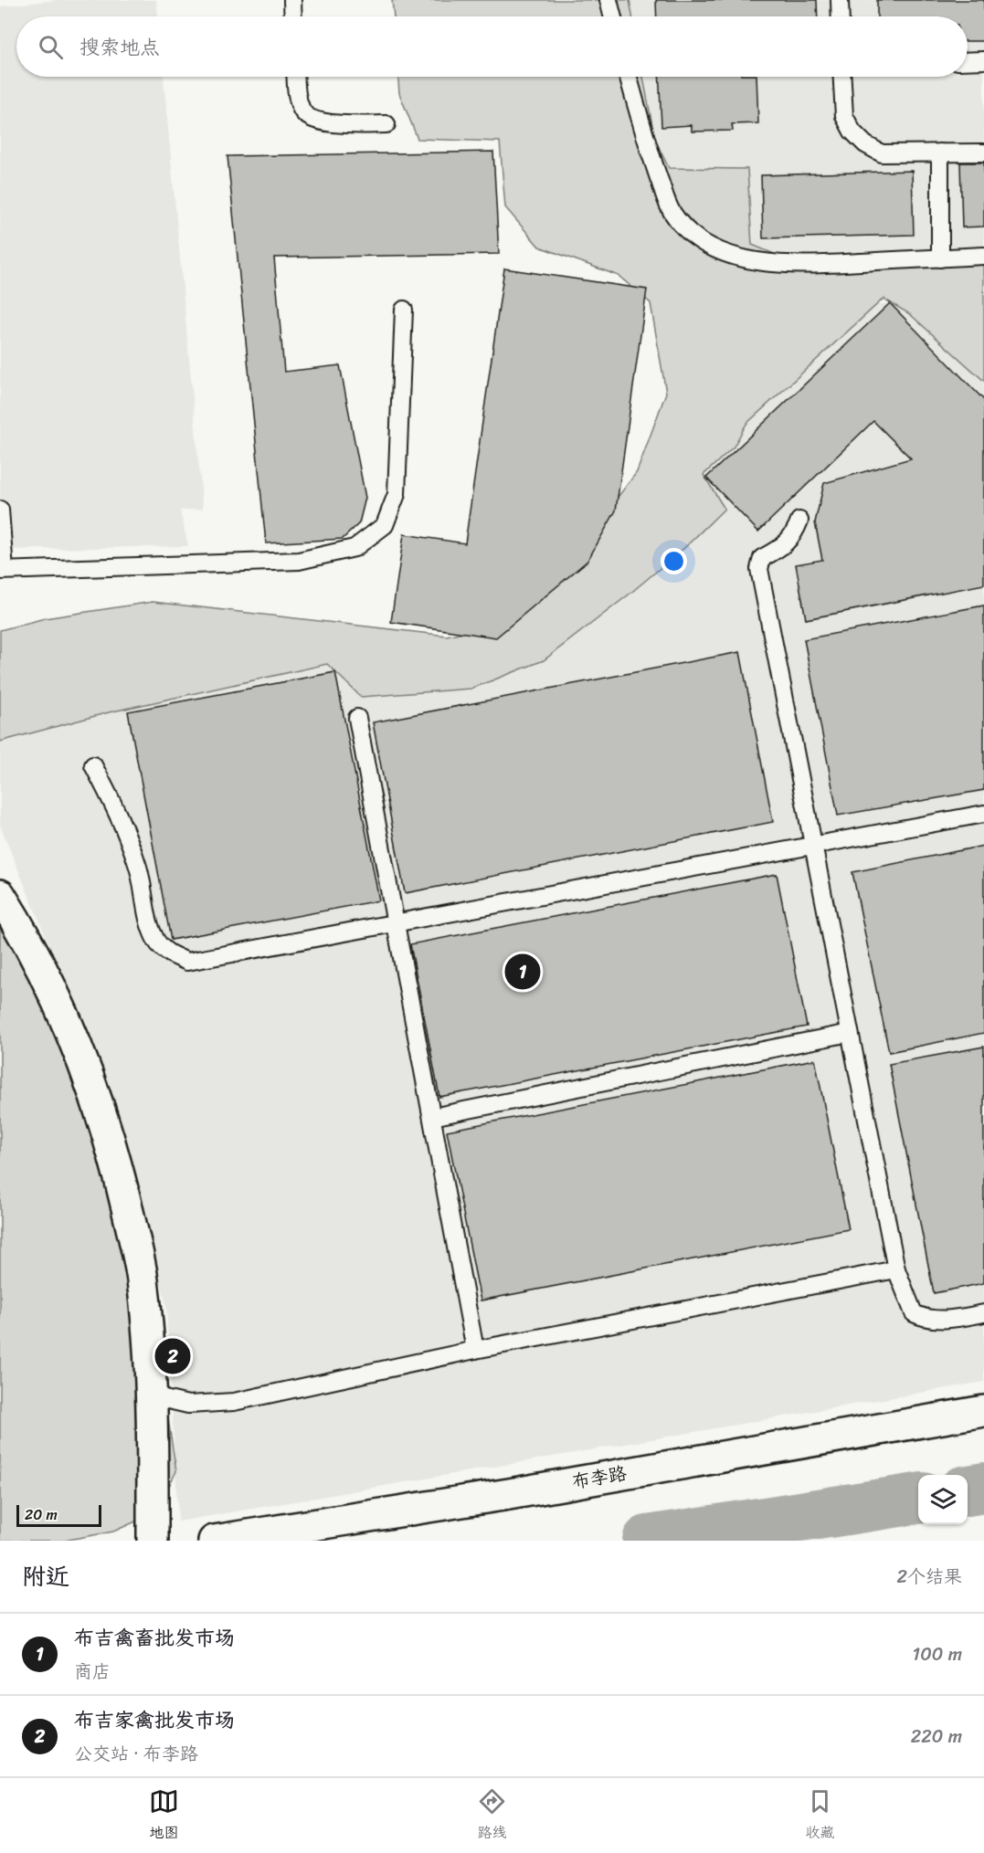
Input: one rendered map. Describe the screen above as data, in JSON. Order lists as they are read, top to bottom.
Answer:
{
  "streets": {
    "main road": ["布李路"]
  },
  "scale_bar": "20 m",
  "page": {
    "search": "搜索地点",
    "pins": ["1", "2"],
    "scale": "20 m",
    "heading": ["附近", "2个结果"],
    "list": [
      {
        "mark": "1",
        "name": "布吉禽畜批发市场",
        "note": "商店",
        "value": "100 m"
      },
      {
        "mark": "2",
        "name": "布吉家禽批发市场",
        "note": "公交站 · 布李路",
        "value": "220 m"
      }
    ],
    "nav": ["地图", "路线", "收藏"]
  }
}
